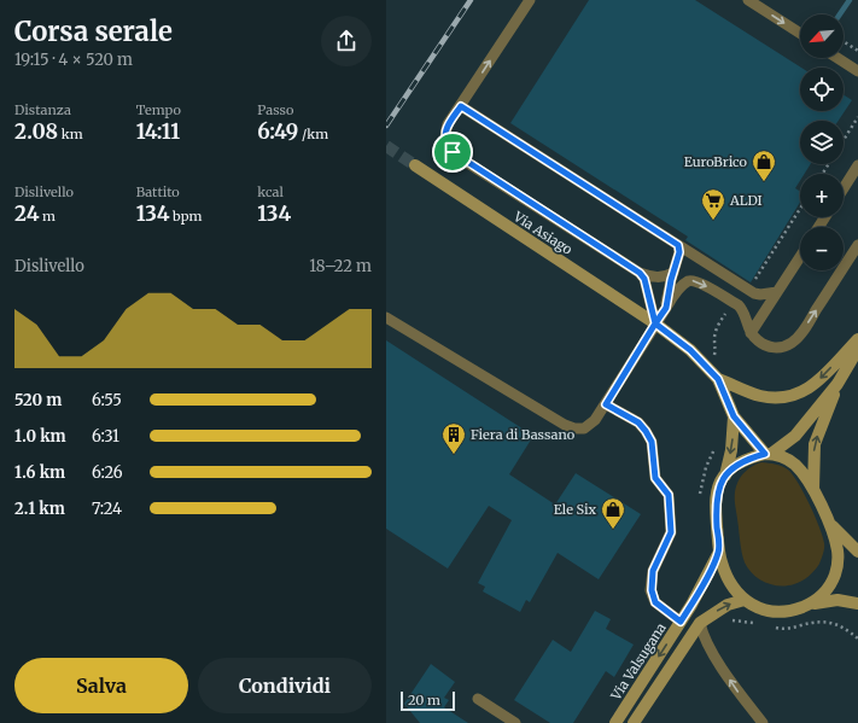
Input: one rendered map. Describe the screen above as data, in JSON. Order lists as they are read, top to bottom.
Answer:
{
  "streets": {
    "main road": ["Via Asiago", "Via Valsugana"]
  },
  "places": {
    "shop": ["EuroBrico", "Ele Six"],
    "supermarket": ["ALDI"],
    "building": ["Fiera di Bassano"]
  },
  "scale_bar": "20 m",
  "north": "bottom left",
  "page": {
    "heading": ["Corsa serale", "19:15 · 4 × 520 m"],
    "map_buttons": ["+", "−"],
    "stats": [
      ["Distanza", "2.08 km"],
      ["Tempo", "14:11"],
      ["Passo", "6:49 /km"],
      ["Dislivello", "24 m"],
      ["Battito", "134 bpm"],
      ["kcal", "134"]
    ],
    "chart": ["Dislivello", "18–22 m"],
    "list": [
      {
        "name": "520 m",
        "note": "6:55"
      },
      {
        "name": "1.0 km",
        "note": "6:31"
      },
      {
        "name": "1.6 km",
        "note": "6:26"
      },
      {
        "name": "2.1 km",
        "note": "7:24"
      }
    ],
    "buttons": ["Salva", "Condividi"],
    "scale": "20 m"
  }
}
